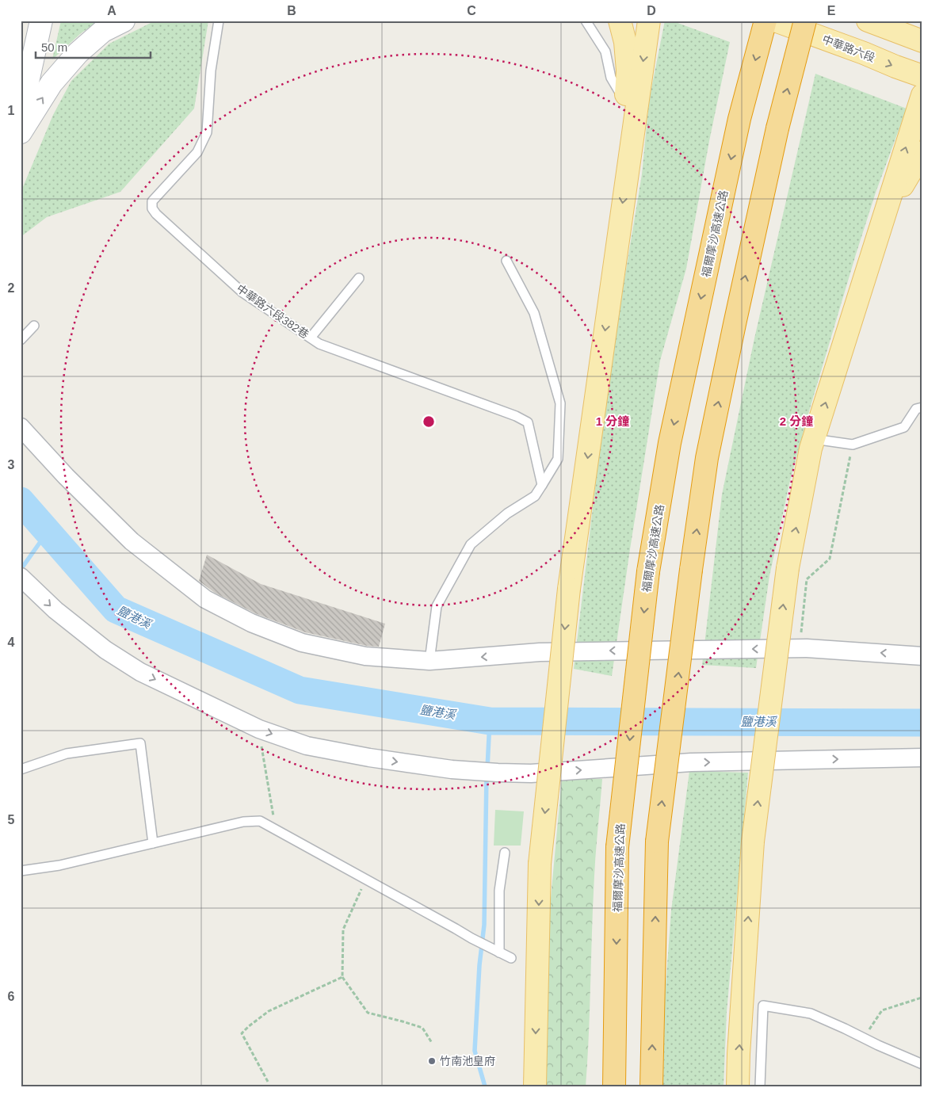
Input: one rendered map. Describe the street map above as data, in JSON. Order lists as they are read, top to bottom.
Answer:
{
  "streets": {
    "highway": ["福爾摩沙高速公路"],
    "main road": ["中華路六段"],
    "lane": ["中華路六段382巷"]
  },
  "water": ["鹽港溪"],
  "places": ["竹南池皇府"],
  "scale_bar": "50 m",
  "grid": {
    "columns": [
      "A",
      "B",
      "C",
      "D",
      "E"
    ],
    "rows": [
      "1",
      "2",
      "3",
      "4",
      "5",
      "6"
    ]
  },
  "rings": ["1 分鐘", "2 分鐘"]
}
